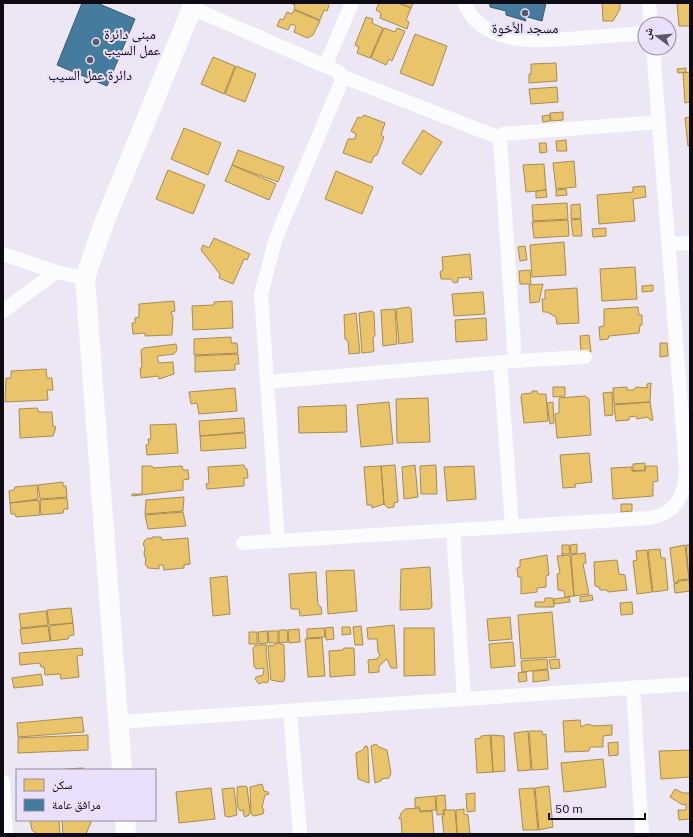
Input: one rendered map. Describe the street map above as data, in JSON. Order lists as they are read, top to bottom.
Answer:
{
  "places": ["مسجد الأخوة", "مبنى دائرة عمل السيب", "دائرة عمل السيب"],
  "legend": ["سكن", "مرافق عامة"],
  "scale_bar": "50 m",
  "north": "left"
}
